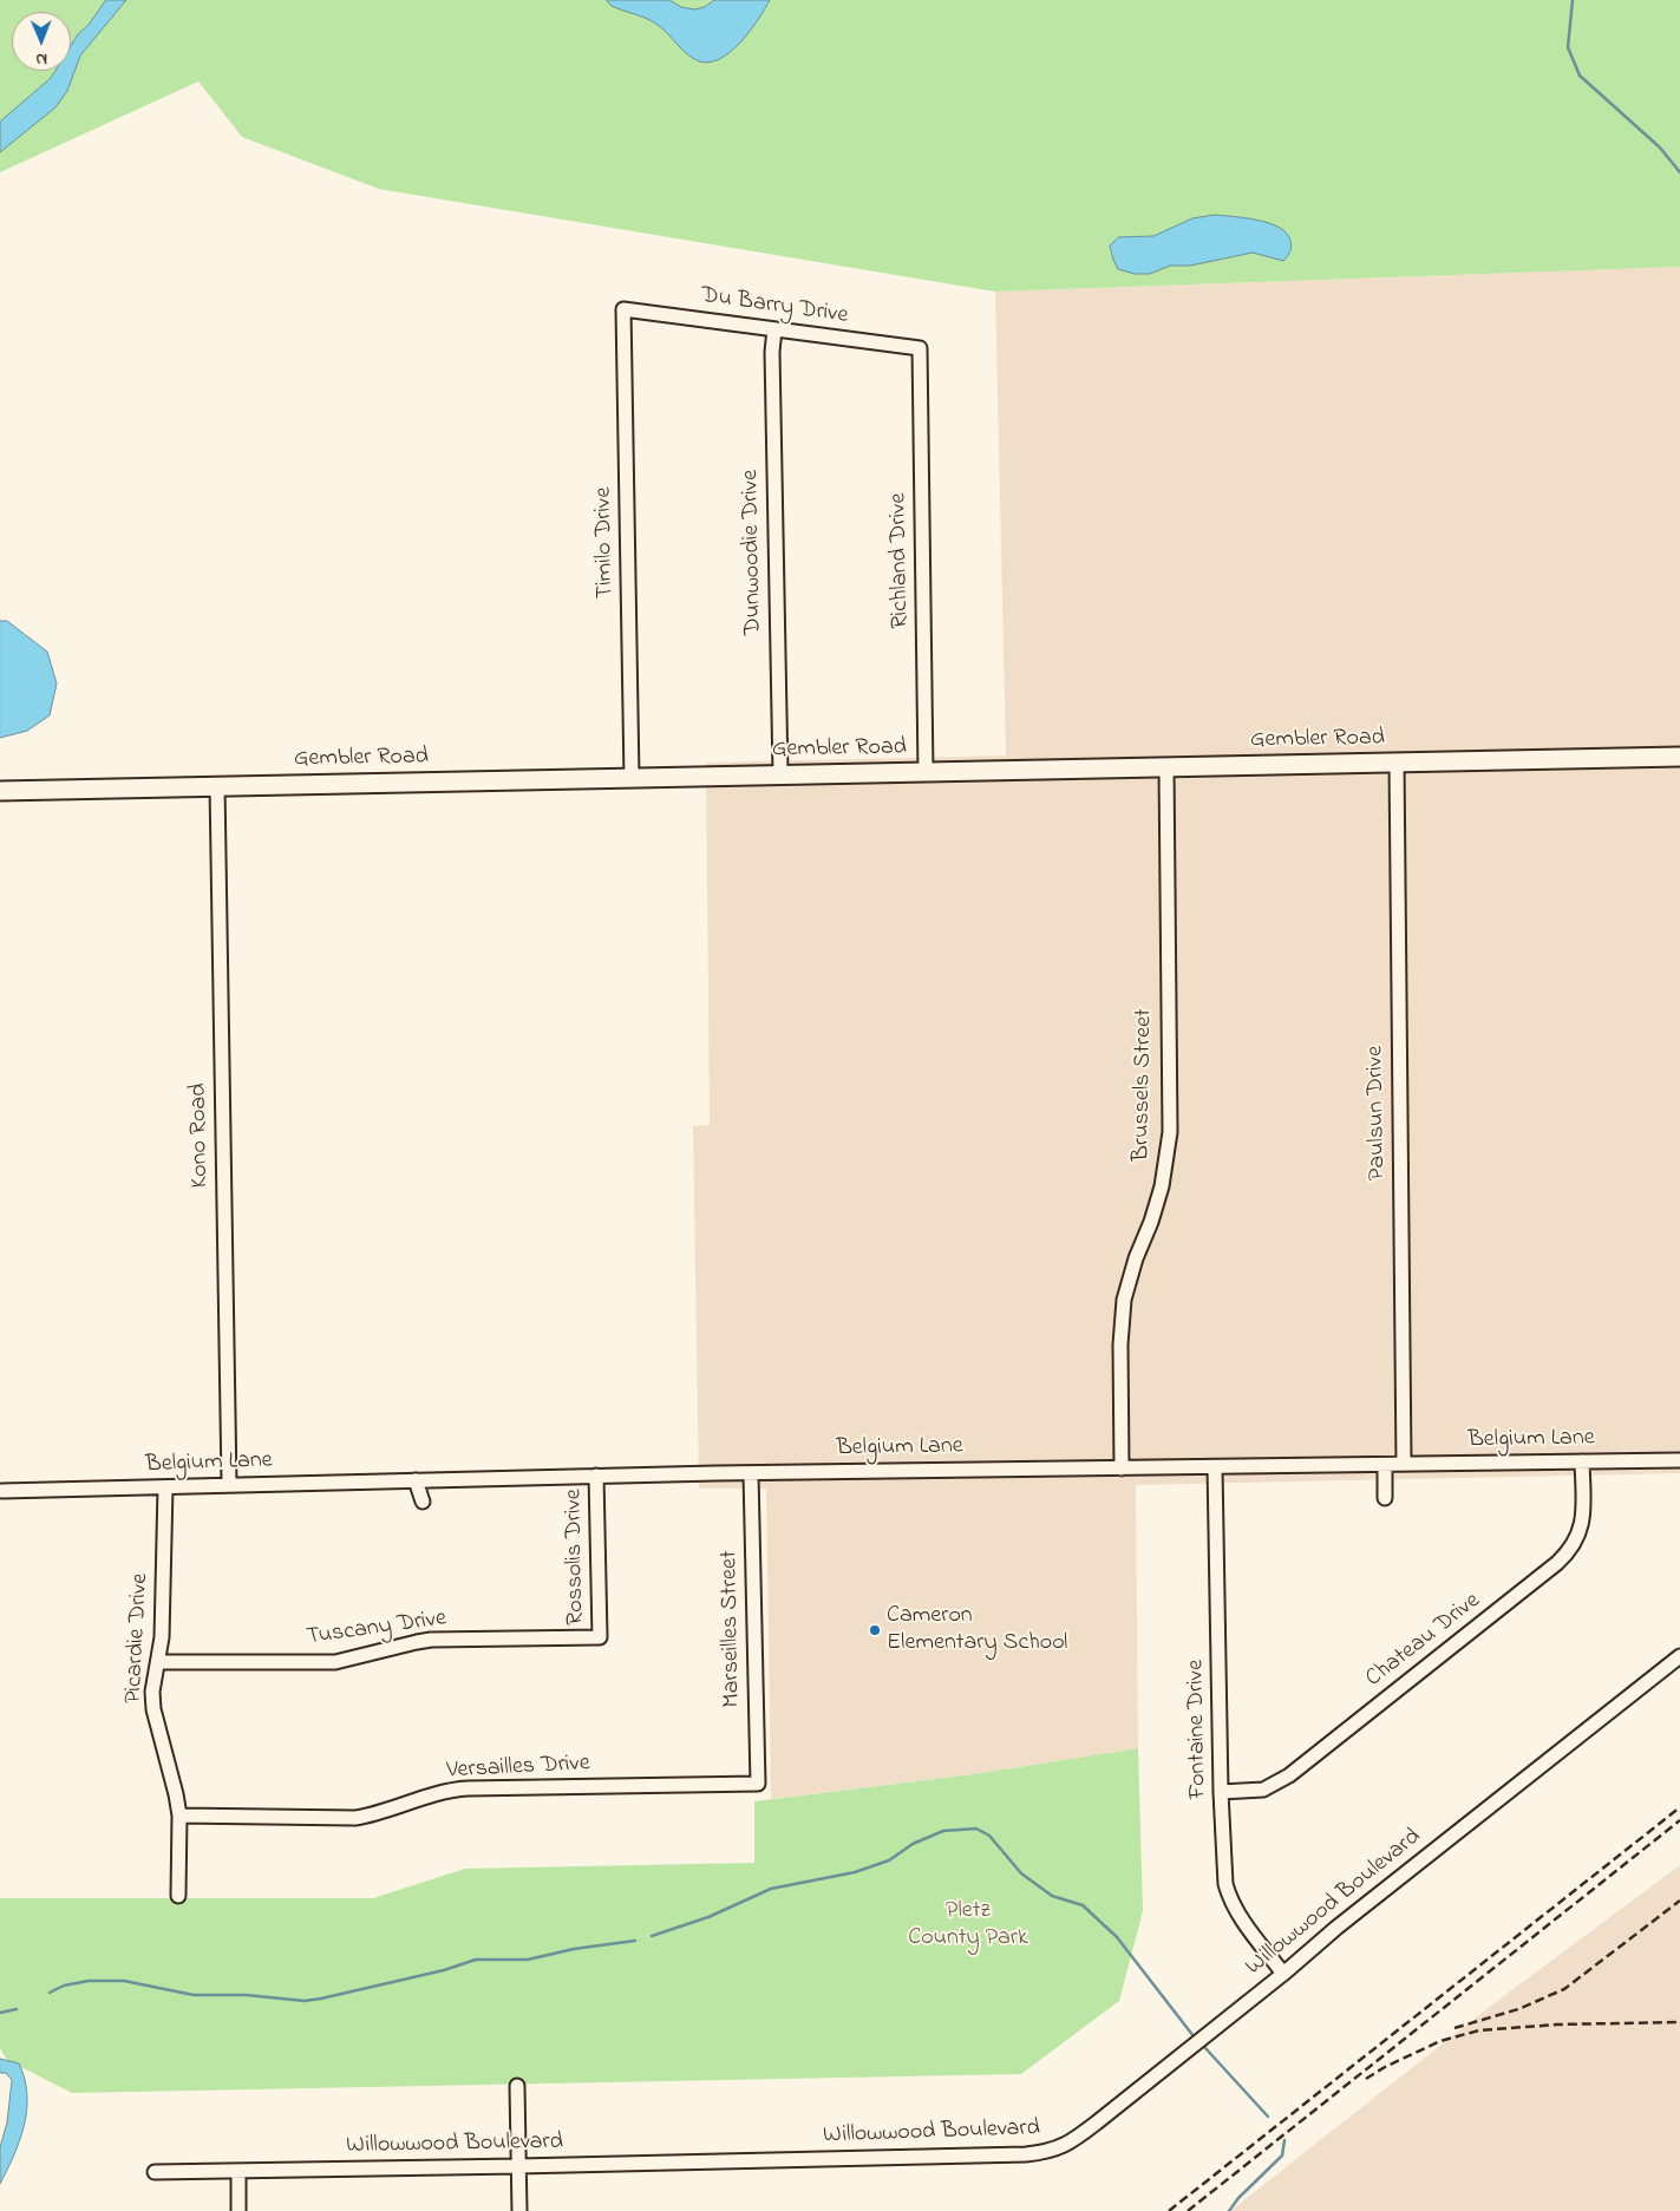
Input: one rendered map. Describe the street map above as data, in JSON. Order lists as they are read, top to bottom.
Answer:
{
  "streets": {
    "main road": ["Gembler Road"],
    "street": [
      "Du Barry Drive",
      "Timilo Drive",
      "Dunwoodie Drive",
      "Richland Drive",
      "Brussels Street",
      "Paulsun Drive",
      "Kono Road",
      "Belgium Lane",
      "Rossolis Drive",
      "Tuscany Drive",
      "Marseilles Street",
      "Picardie Drive",
      "Chateau Drive",
      "Fontaine Drive",
      "Versailles Drive",
      "Willowwood Boulevard"
    ]
  },
  "crossings": [
    ["Du Barry Drive", "Timilo Drive"],
    ["Du Barry Drive", "Dunwoodie Drive"],
    ["Du Barry Drive", "Richland Drive"],
    ["Timilo Drive", "Gembler Road"],
    ["Dunwoodie Drive", "Gembler Road"],
    ["Richland Drive", "Gembler Road"],
    ["Gembler Road", "Brussels Street"],
    ["Gembler Road", "Paulsun Drive"],
    ["Gembler Road", "Kono Road"],
    ["Brussels Street", "Belgium Lane"],
    ["Paulsun Drive", "Belgium Lane"],
    ["Kono Road", "Belgium Lane"],
    ["Belgium Lane", "Rossolis Drive"],
    ["Belgium Lane", "Marseilles Street"],
    ["Belgium Lane", "Picardie Drive"],
    ["Belgium Lane", "Chateau Drive"],
    ["Belgium Lane", "Fontaine Drive"],
    ["Rossolis Drive", "Tuscany Drive"],
    ["Tuscany Drive", "Picardie Drive"],
    ["Marseilles Street", "Versailles Drive"],
    ["Picardie Drive", "Versailles Drive"],
    ["Chateau Drive", "Fontaine Drive"],
    ["Fontaine Drive", "Willowwood Boulevard"]
  ],
  "parks": ["Pletz County Park"],
  "places": ["Cameron Elementary School"],
  "north": "bottom"
}
